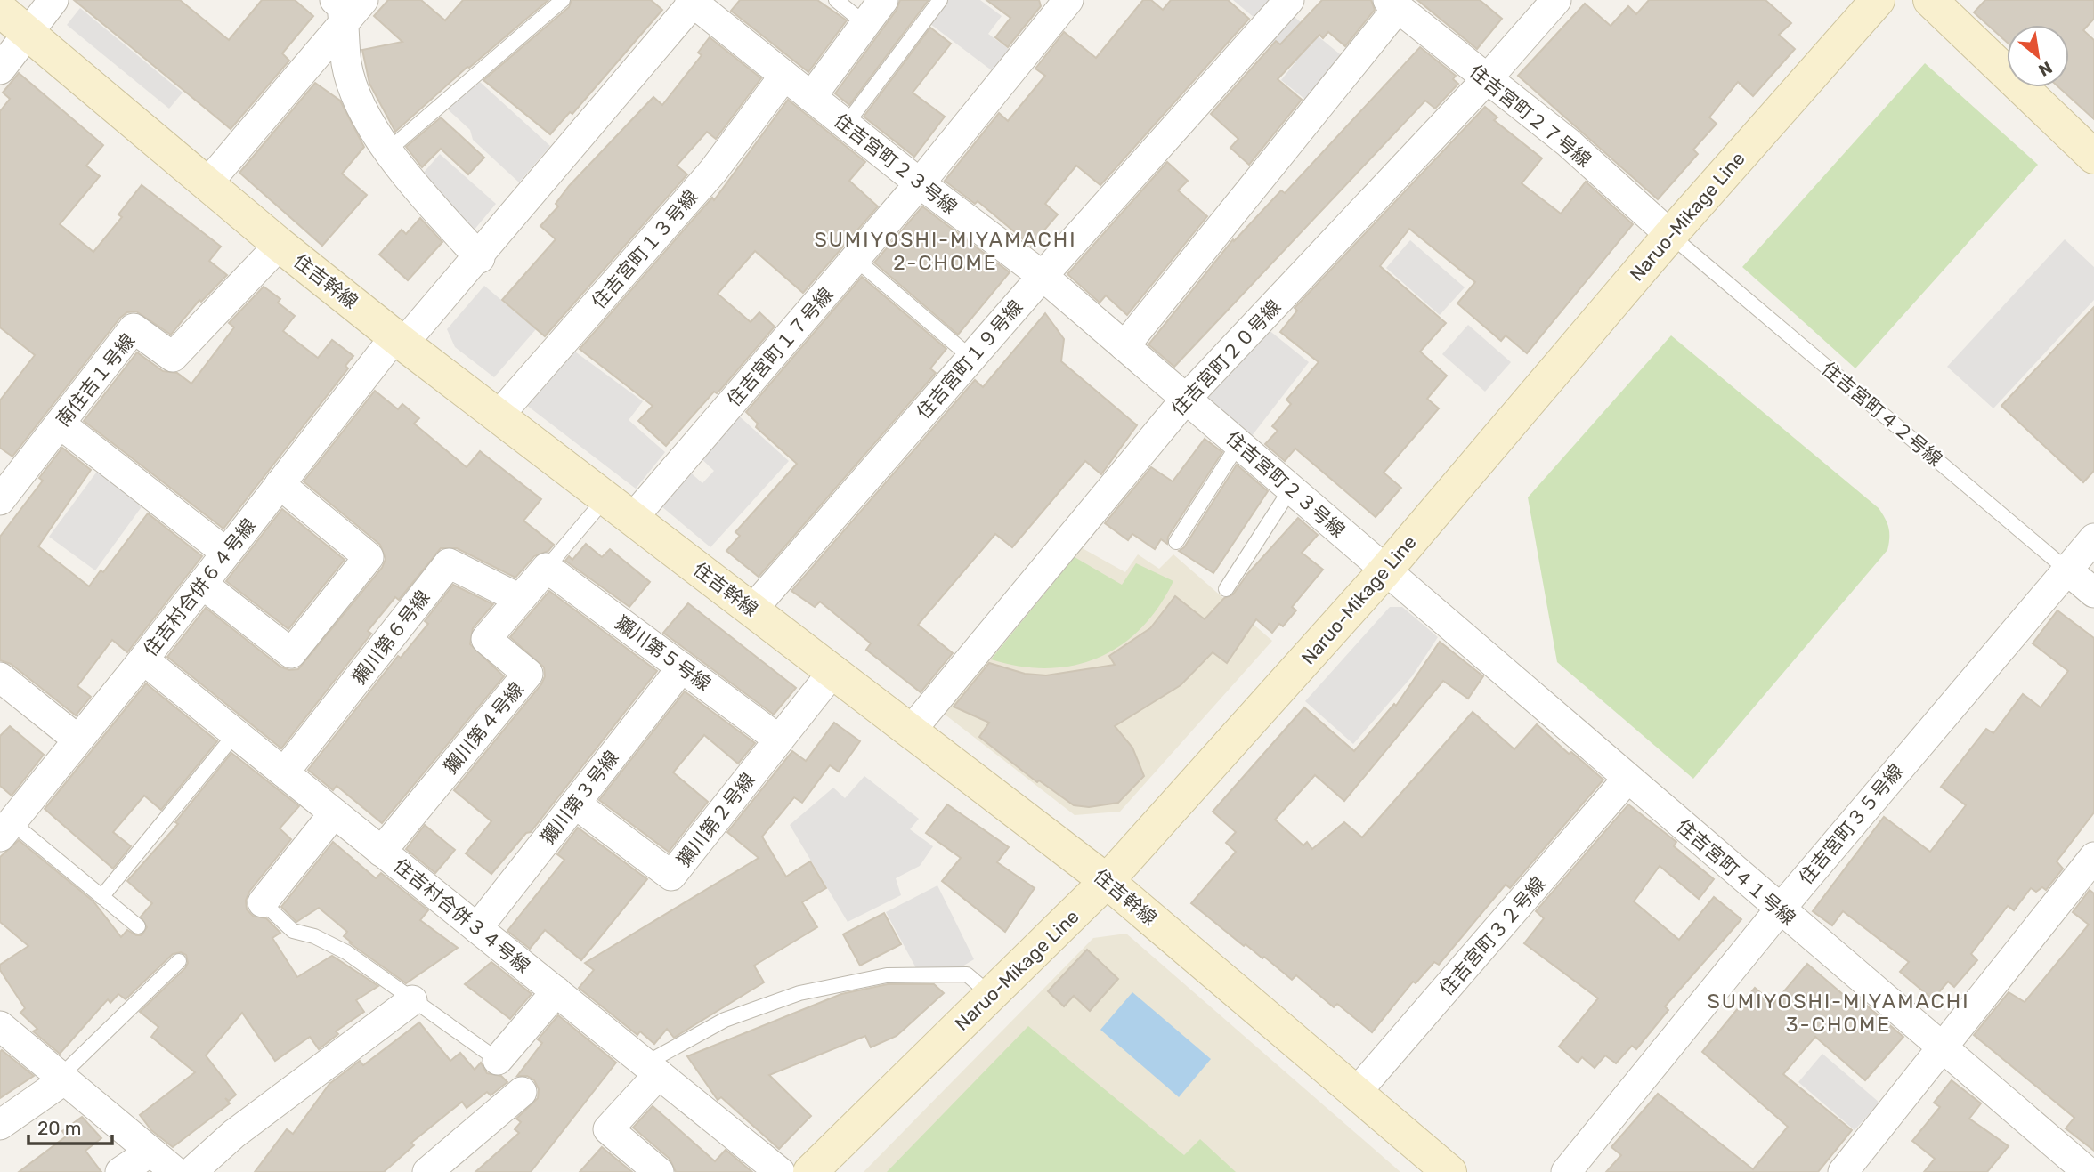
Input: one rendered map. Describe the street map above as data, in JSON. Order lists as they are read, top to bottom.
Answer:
{
  "streets": {
    "street": [
      "住吉宮町２７号線",
      "住吉宮町２３号線",
      "Naruo-Mikage Line",
      "住吉宮町１３号線",
      "住吉幹線",
      "住吉宮町１７号線",
      "住吉宮町２０号線",
      "住吉宮町１９号線",
      "南住吉１号線",
      "住吉宮町４２号線",
      "住吉村合併６４号線",
      "獺川第６号線",
      "獺川第５号線",
      "獺川第４号線",
      "獺川第３号線",
      "獺川第２号線",
      "住吉宮町３５号線",
      "住吉宮町４１号線",
      "住吉村合併３４号線",
      "住吉宮町３２号線"
    ]
  },
  "crossings": [
    ["住吉宮町２７号線", "Naruo-Mikage Line"],
    ["住吉宮町２７号線", "住吉宮町２０号線"],
    ["住吉宮町２７号線", "住吉宮町４２号線"],
    ["住吉宮町２３号線", "Naruo-Mikage Line"],
    ["住吉宮町２３号線", "住吉宮町１３号線"],
    ["住吉宮町２３号線", "住吉宮町１７号線"],
    ["住吉宮町２３号線", "住吉宮町２０号線"],
    ["住吉宮町２３号線", "住吉宮町１９号線"],
    ["住吉宮町２３号線", "住吉村合併６４号線"],
    ["住吉宮町２３号線", "住吉宮町４１号線"],
    ["Naruo-Mikage Line", "住吉幹線"],
    ["Naruo-Mikage Line", "住吉宮町４２号線"],
    ["Naruo-Mikage Line", "住吉宮町４１号線"],
    ["住吉宮町１３号線", "住吉幹線"],
    ["住吉幹線", "住吉宮町１７号線"],
    ["住吉幹線", "住吉宮町２０号線"],
    ["住吉幹線", "住吉宮町１９号線"],
    ["住吉幹線", "南住吉１号線"],
    ["住吉幹線", "住吉村合併６４号線"],
    ["住吉幹線", "獺川第４号線"],
    ["住吉幹線", "獺川第２号線"],
    ["住吉幹線", "住吉宮町３２号線"],
    ["住吉宮町４２号線", "住吉宮町３５号線"],
    ["住吉村合併６４号線", "住吉村合併３４号線"],
    ["獺川第６号線", "獺川第４号線"],
    ["獺川第６号線", "住吉村合併３４号線"],
    ["獺川第５号線", "獺川第４号線"],
    ["獺川第５号線", "獺川第３号線"],
    ["獺川第５号線", "獺川第２号線"],
    ["獺川第４号線", "住吉村合併３４号線"],
    ["獺川第３号線", "獺川第２号線"],
    ["獺川第３号線", "住吉村合併３４号線"],
    ["住吉宮町３５号線", "住吉宮町４１号線"],
    ["住吉宮町４１号線", "住吉宮町３２号線"]
  ],
  "districts": ["SUMIYOSHI-MIYAMACHI 2-CHOME", "SUMIYOSHI-MIYAMACHI 3-CHOME"],
  "scale_bar": "20 m",
  "north": "bottom right"
}
